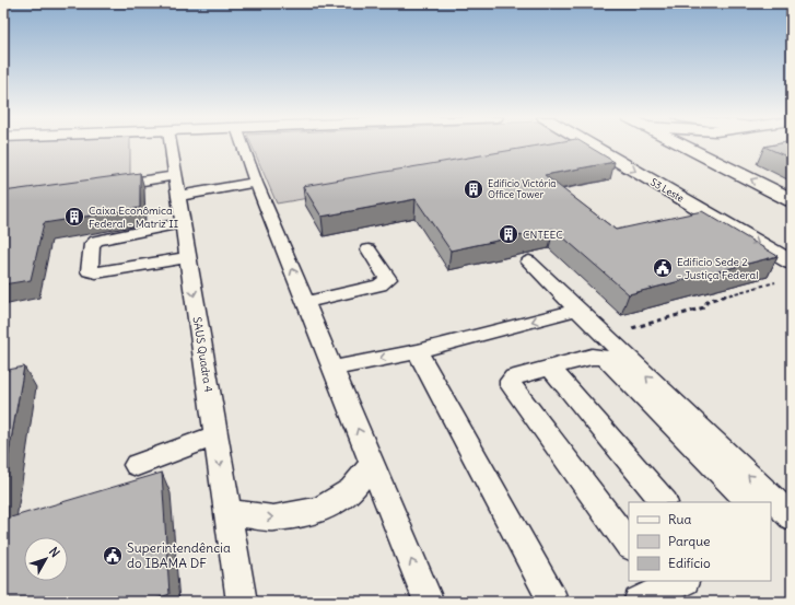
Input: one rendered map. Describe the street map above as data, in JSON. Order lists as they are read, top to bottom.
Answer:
{
  "streets": {
    "street": ["S3 Leste"],
    "lane": ["SAUS Quadra 4"]
  },
  "places": {
    "building": ["Edifício Victória Office Tower", "Caixa Econômica Federal - Matriz II", "CNTEEC"],
    "public building": ["Edificio Sede 2 - Justiça Federal", "Superintendência do IBAMA DF"]
  },
  "legend": ["Rua", "Parque", "Edifício"],
  "north": "top right"
}
